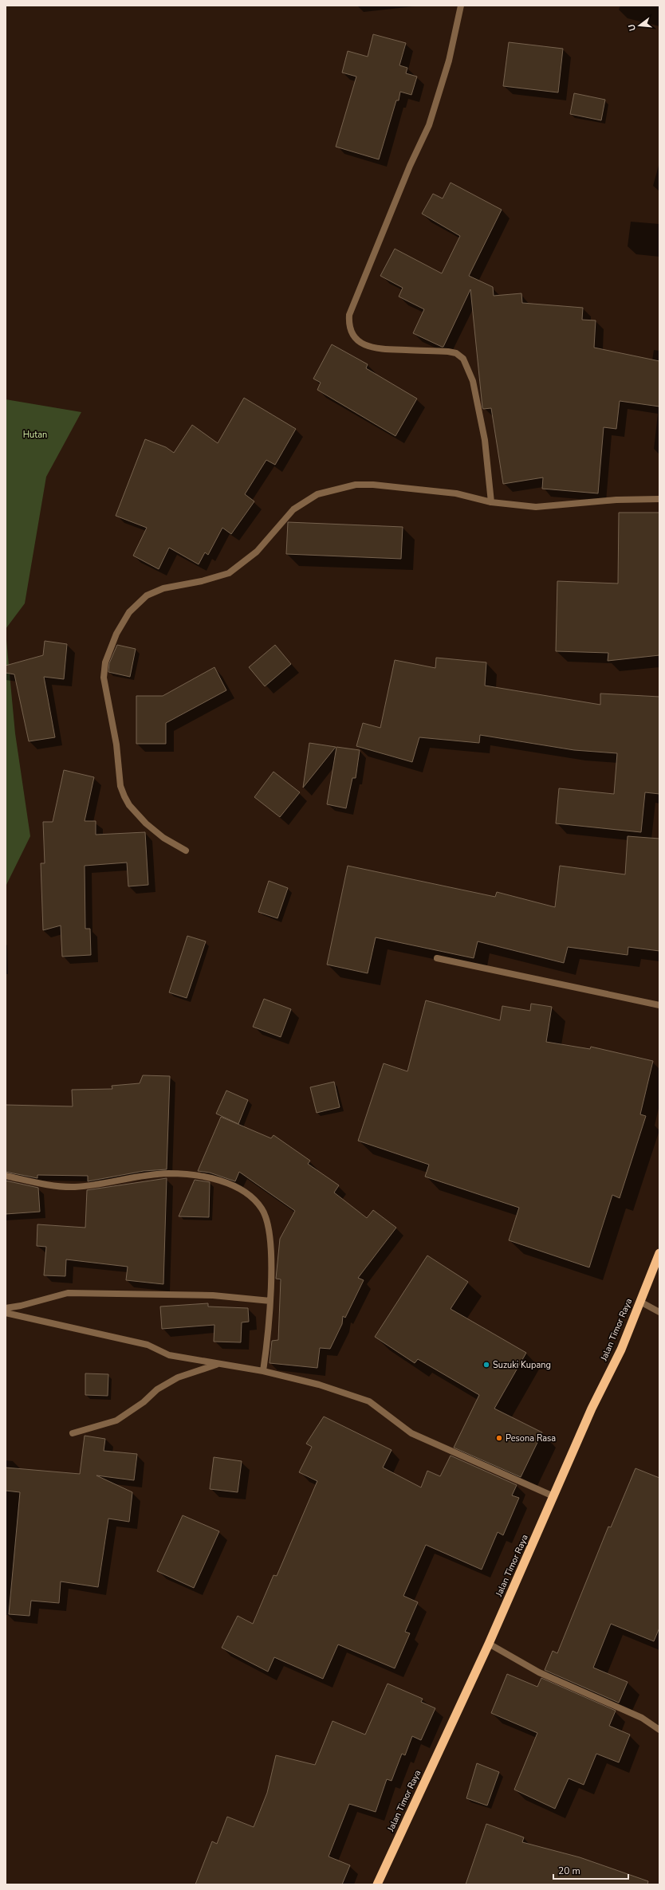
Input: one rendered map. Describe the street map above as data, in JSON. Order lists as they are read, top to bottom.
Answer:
{
  "streets": {
    "highway": ["Jalan Timor Raya"]
  },
  "parks": ["Hutan"],
  "places": ["Suzuki Kupang", "Pesona Rasa"],
  "scale_bar": "20 m",
  "north": "left"
}
